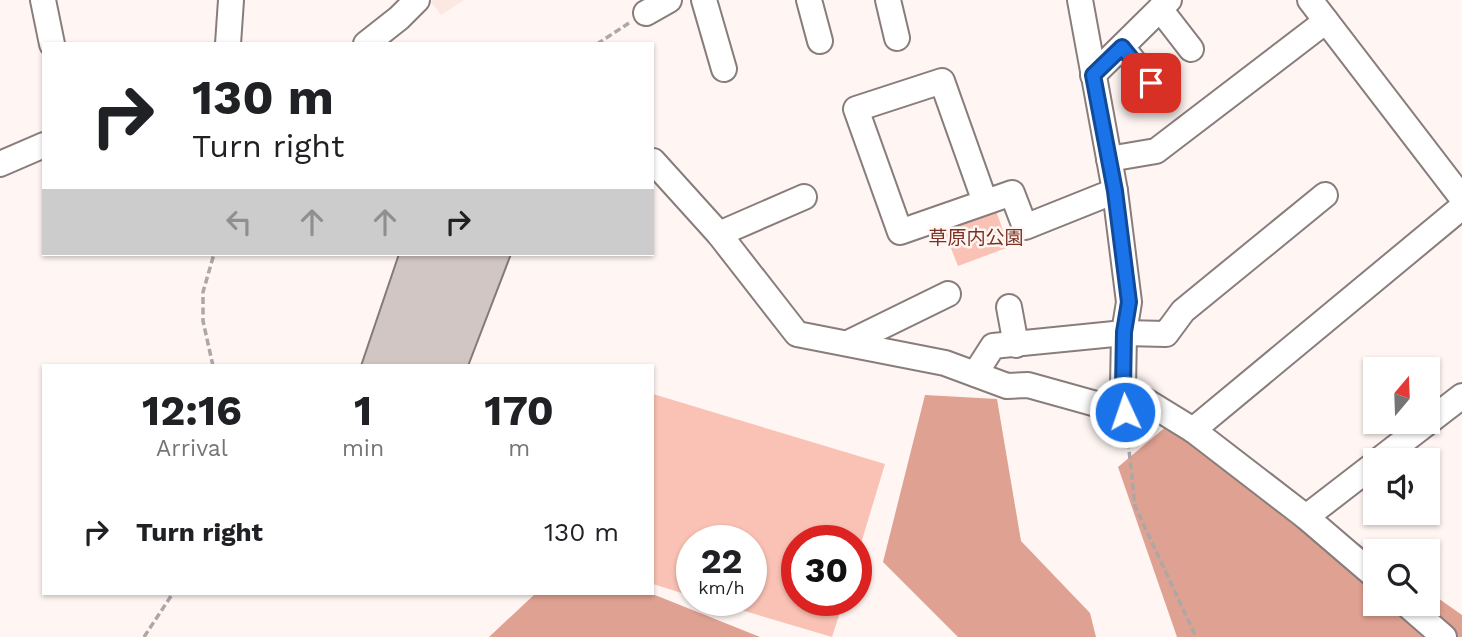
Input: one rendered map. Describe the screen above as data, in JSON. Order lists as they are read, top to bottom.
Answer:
{
  "parks": ["草原内公園"],
  "north": "top",
  "page": {
    "turn": ["130 m", "Turn right"],
    "eta": [
      "12:16",
      "Arrival",
      "1",
      "min",
      "170",
      "m"
    ],
    "list": [
      {
        "name": "Turn right",
        "value": "130 m"
      }
    ],
    "speed": "22 km/h",
    "limit": "30"
  }
}
